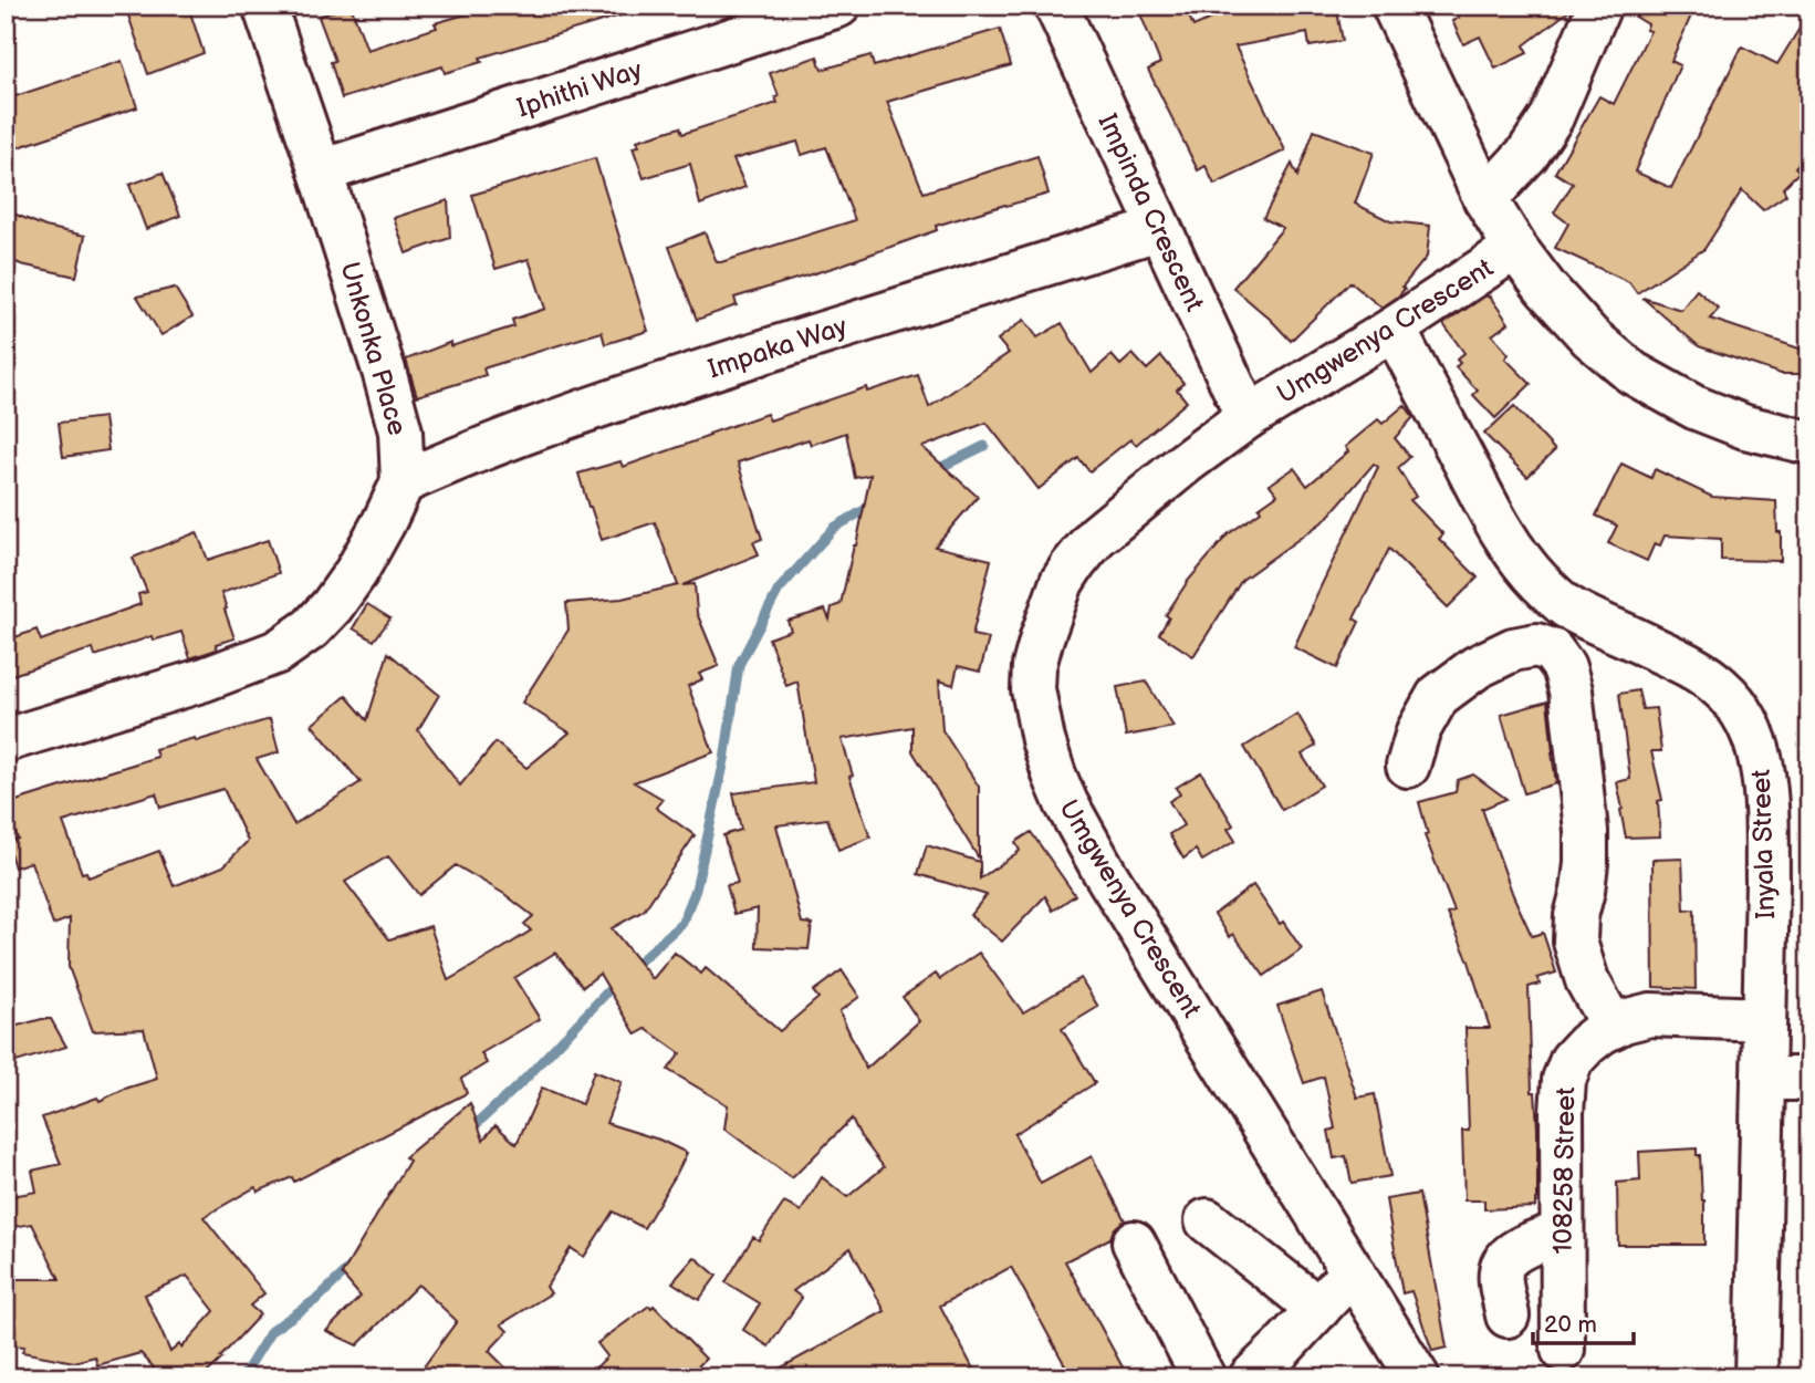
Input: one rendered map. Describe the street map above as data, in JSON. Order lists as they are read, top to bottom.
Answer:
{
  "streets": {
    "street": [
      "Iphithi Way",
      "Impinda Crescent",
      "Umgwenya Crescent",
      "Impaka Way",
      "Unkonka Place",
      "Inyala Street",
      "108258 Street"
    ]
  },
  "crossings": [
    ["Iphithi Way", "Unkonka Place"],
    ["Impinda Crescent", "Umgwenya Crescent"],
    ["Impinda Crescent", "Impaka Way"],
    ["Umgwenya Crescent", "Inyala Street"],
    ["Impaka Way", "Unkonka Place"],
    ["Inyala Street", "108258 Street"]
  ],
  "scale_bar": "20 m"
}
